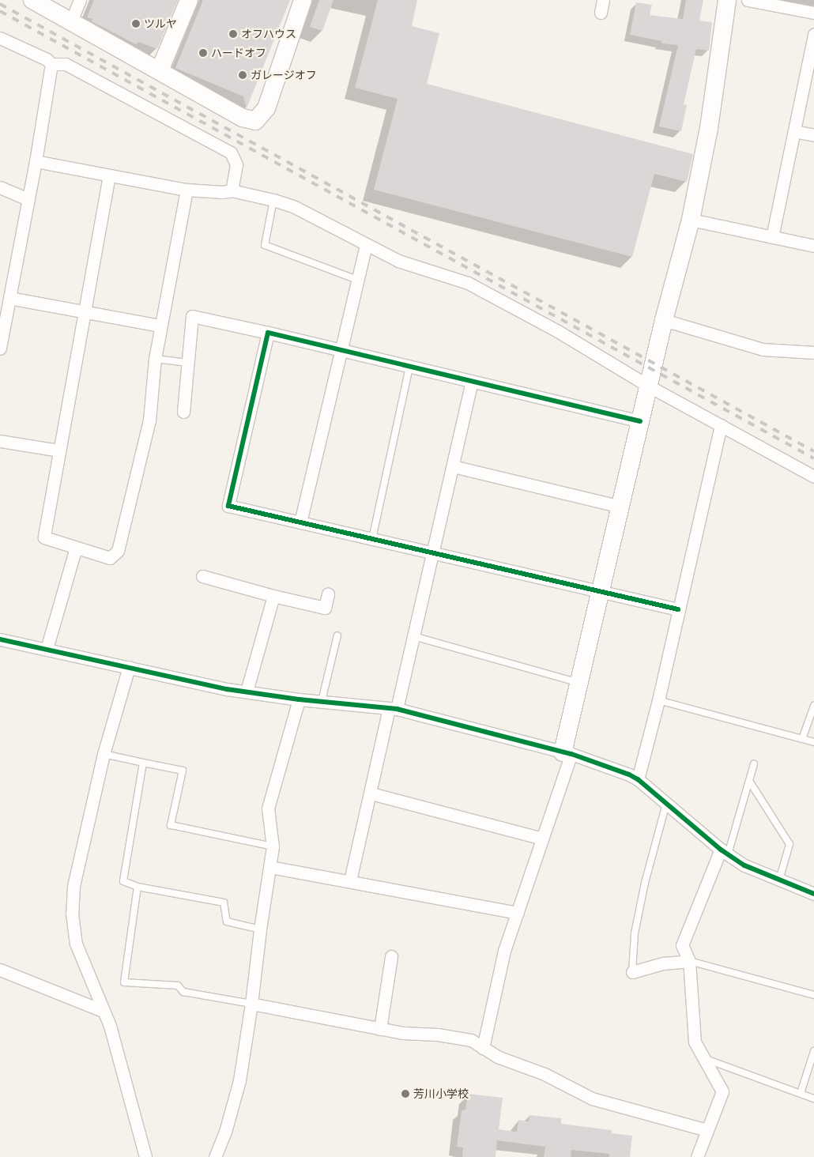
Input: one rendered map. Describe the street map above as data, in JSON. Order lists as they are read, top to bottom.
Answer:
{
  "places": [
    "ツルヤ",
    "オフハウス",
    "ハードオフ",
    "ガレージオフ",
    "芳川小学校"
  ]
}
